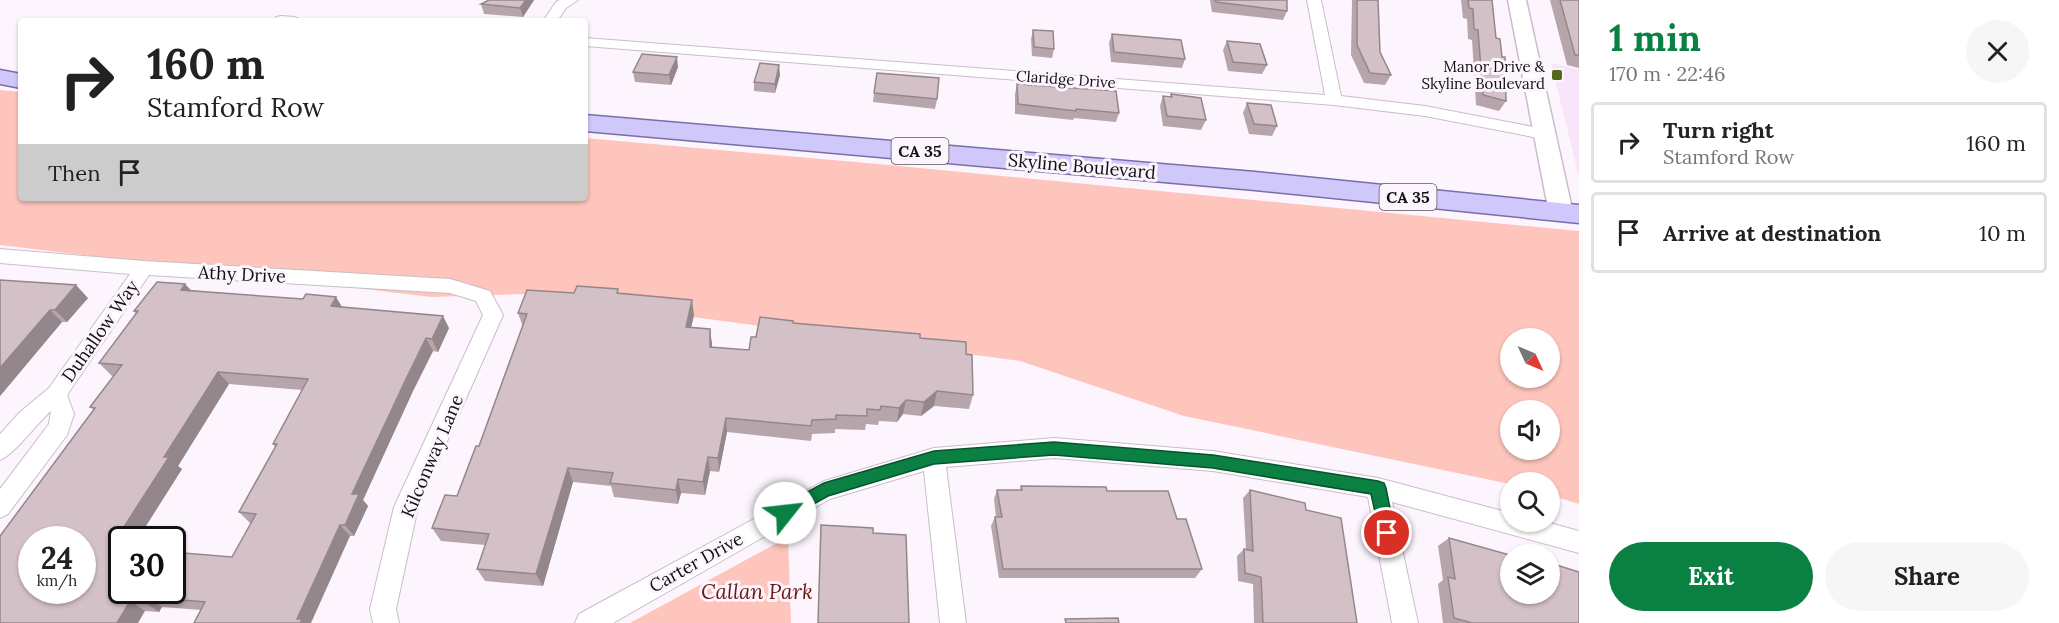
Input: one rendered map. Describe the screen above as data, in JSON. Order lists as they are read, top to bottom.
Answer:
{
  "streets": {
    "main road": ["CA 35", "Skyline Boulevard"],
    "street": [
      "Claridge Drive",
      "Athy Drive",
      "Duhallow Way",
      "Kilconway Lane",
      "Carter Drive"
    ]
  },
  "crossings": [
    ["Athy Drive", "Duhallow Way"],
    ["Athy Drive", "Kilconway Lane"]
  ],
  "parks": ["Callan Park"],
  "places": {
    "transit": ["Manor Drive & Skyline Boulevard"]
  },
  "north": "bottom right",
  "page": {
    "heading": ["1 min", "170 m · 22:46"],
    "turn": ["160 m", "Stamford Row"],
    "list": [
      {
        "name": "Turn right",
        "note": "Stamford Row",
        "value": "160 m"
      },
      {
        "name": "Arrive at destination",
        "value": "10 m"
      }
    ],
    "then": "Then",
    "speed": "24 km/h",
    "limit": "30",
    "buttons": ["Exit", "Share"]
  }
}
